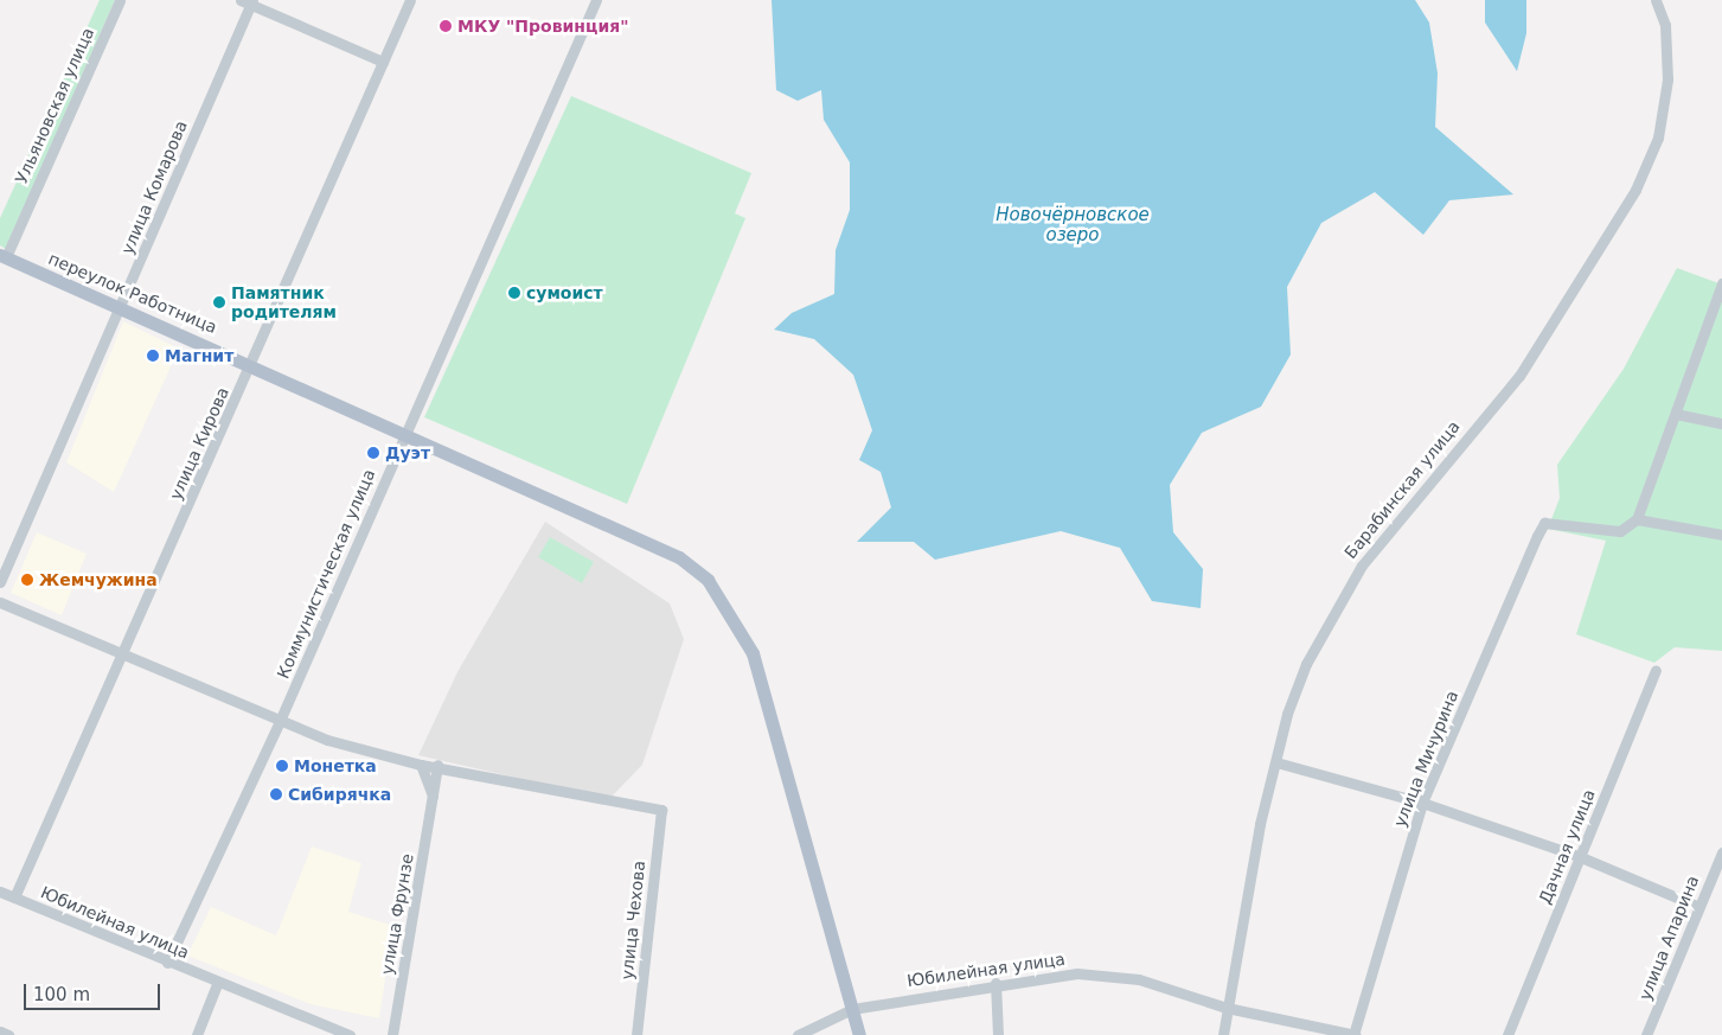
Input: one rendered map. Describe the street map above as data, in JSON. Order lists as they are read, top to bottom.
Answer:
{
  "streets": {
    "main road": ["переулок Работница"],
    "street": [
      "Ульяновская улица",
      "улица Комарова",
      "улица Кирова",
      "Барабинская улица",
      "Коммунистическая улица",
      "улица Мичурина",
      "Дачная улица",
      "улица Фрунзе",
      "улица Чехова",
      "Юбилейная улица",
      "улица Апарина"
    ]
  },
  "crossings": [
    ["Ульяновская улица", "переулок Работница"],
    ["улица Комарова", "переулок Работница"],
    ["переулок Работница", "улица Кирова"],
    ["переулок Работница", "Коммунистическая улица"],
    ["переулок Работница", "Юбилейная улица"],
    ["улица Кирова", "Юбилейная улица"],
    ["Барабинская улица", "Юбилейная улица"],
    ["Коммунистическая улица", "Юбилейная улица"],
    ["улица Мичурина", "Юбилейная улица"],
    ["улица Фрунзе", "улица Чехова"]
  ],
  "water": ["Новочёрновское озеро"],
  "places": [
    "МКУ \"Провинция\"",
    "сумоист",
    "Памятник родителям",
    "Магнит",
    "Дуэт",
    "Жемчужина",
    "Монетка",
    "Сибирячка"
  ],
  "scale_bar": "100 m"
}
